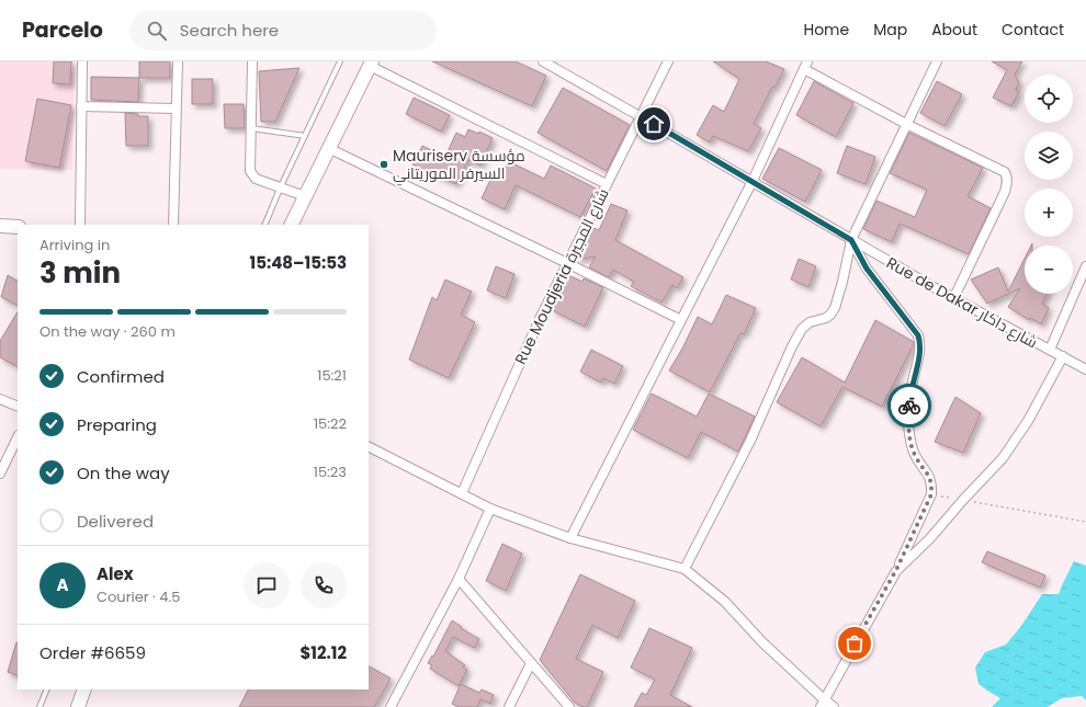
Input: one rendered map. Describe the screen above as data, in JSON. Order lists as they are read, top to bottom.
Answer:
{
  "streets": {
    "street": ["Rue Moudjeria شارع المجيرة", "Rue de Dakar شارع داكار"]
  },
  "crossings": [
    ["Rue Moudjeria شارع المجيرة", "Rue de Dakar شارع داكار"]
  ],
  "places": ["Mauriserv مؤسسة السيرفر الموريتاني"],
  "page": {
    "header": "Parcelo",
    "search": "Search here",
    "nav": [
      "Home",
      "Map",
      "About",
      "Contact"
    ],
    "map_buttons": ["+", "−"],
    "heading": ["3 min", "Arriving in", "15:48–15:53"],
    "panel": [
      "Alex",
      "Courier · 4.5",
      "Order #6659",
      "$12.12"
    ],
    "bar": "On the way · 260 m",
    "list": [
      ["Confirmed", "15:21"],
      ["Preparing", "15:22"],
      ["On the way", "15:23"],
      "Delivered"
    ],
    "round": "A"
  }
}
